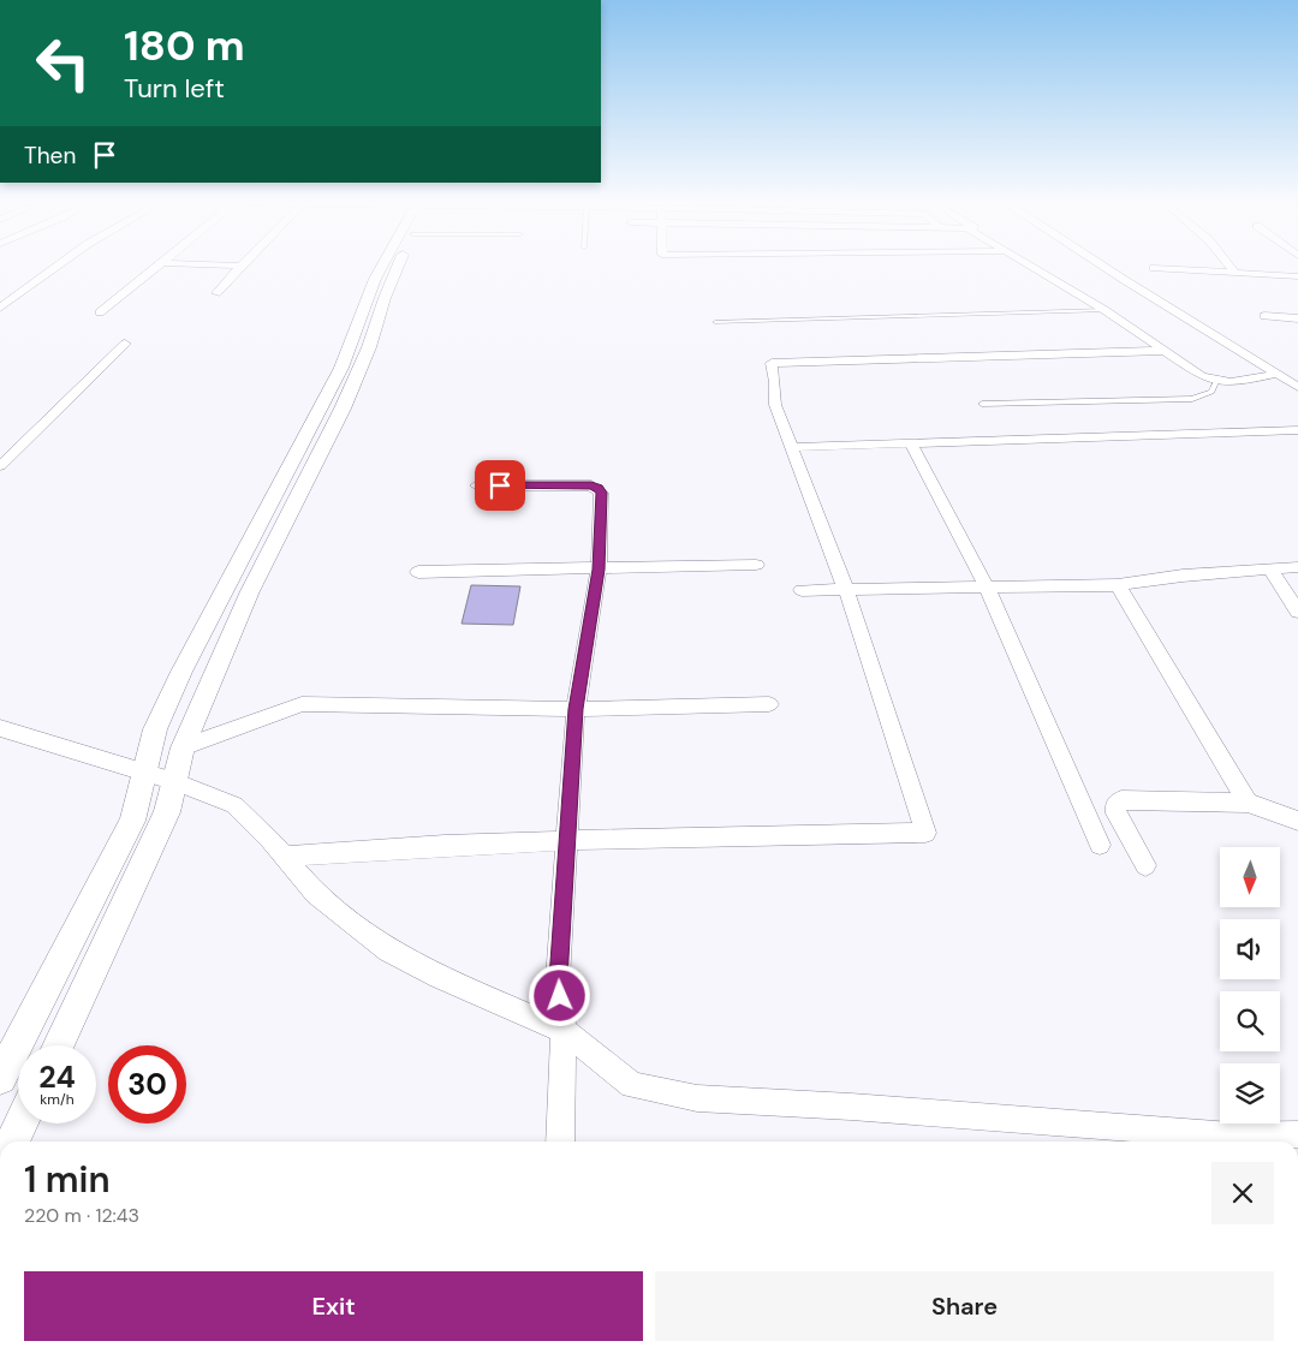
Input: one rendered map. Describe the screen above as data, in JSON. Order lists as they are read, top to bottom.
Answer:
{
  "north": "bottom",
  "page": {
    "turn": ["180 m", "Turn left"],
    "then": "Then",
    "speed": "24 km/h",
    "limit": "30",
    "heading": ["1 min", "220 m · 12:43"],
    "buttons": ["Exit", "Share"]
  }
}
